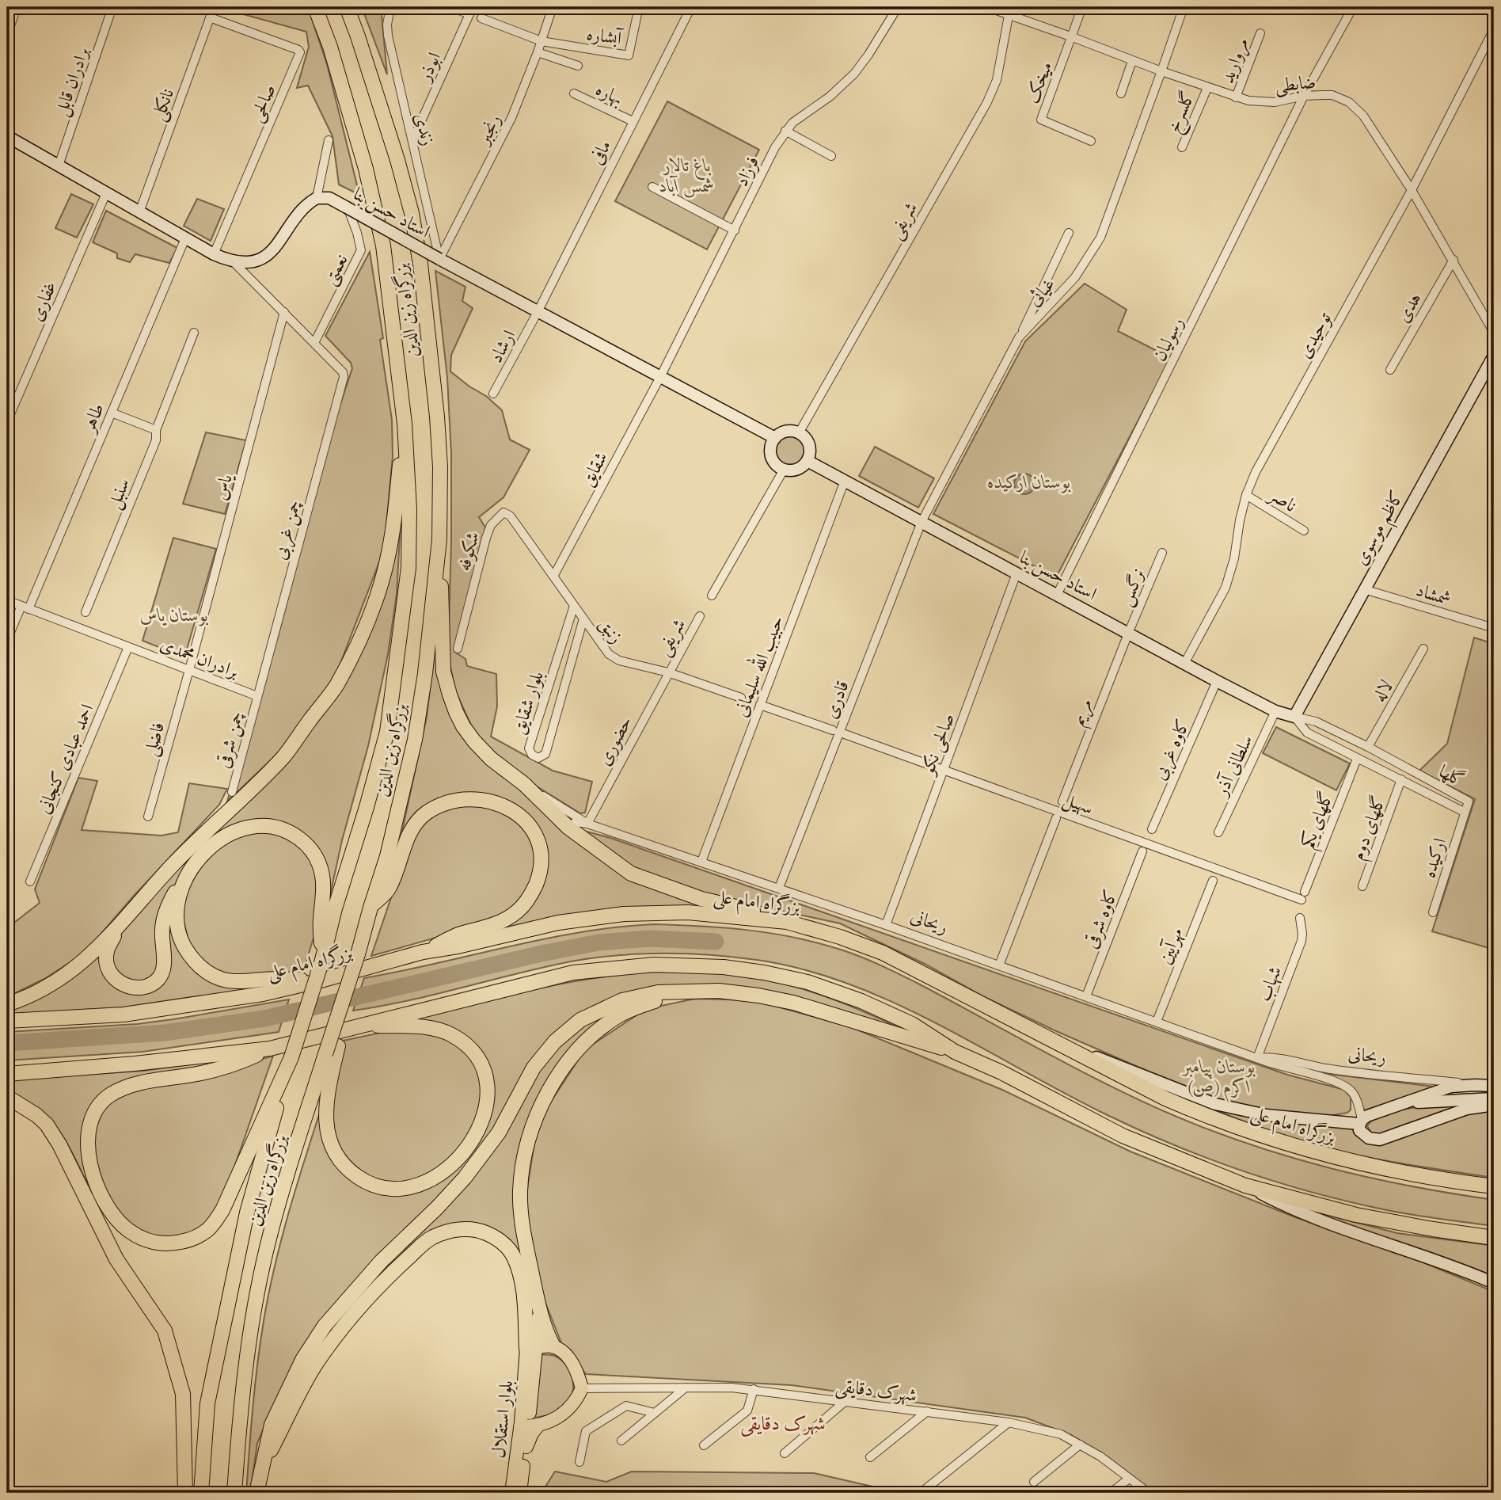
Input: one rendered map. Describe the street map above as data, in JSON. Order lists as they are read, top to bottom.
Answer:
{
  "streets": {
    "highway": ["بزرگراه زین الدین", "بزرگراه امام علی"],
    "main road": [
      "استاد حسن بنا",
      "کاظم موسوی",
      "ریحانی",
      "بلوار استقلال"
    ],
    "street": [
      "آبشاره",
      "مروارید",
      "ابوذر",
      "برادران قابل",
      "میخک",
      "ضابطی",
      "بهاره",
      "صالحی",
      "نانکلی",
      "گلسرخ",
      "زندی",
      "رنجبر",
      "مافی",
      "فرزاد",
      "شریفی",
      "نعمتی",
      "غیاثی",
      "غفاری",
      "هدی",
      "توحیدی",
      "رسولیان",
      "ارشاد",
      "طاهر",
      "شقایق",
      "یاس",
      "سنبل",
      "ناصر",
      "چمن غربی",
      "شکوفه",
      "نرگس",
      "شمشاد",
      "زنبق",
      "برادران محمدی",
      "حبیب الله سلیمانی",
      "لاله",
      "قادری",
      "بلوار شقایق",
      "مریم",
      "فاضلی",
      "چمن شرقی",
      "حضوری",
      "صالحی نکو",
      "کاوه غربی",
      "احمد عبادی کنجانی",
      "سلطانی آذر",
      "گلها",
      "سهیل",
      "گلهای یکم",
      "گلهای دوم",
      "ارکیده",
      "کاوه شرقی",
      "مهرآیین",
      "شهاب",
      "شهرک دقایقی"
    ]
  },
  "crossings": [
    ["آبشاره", "رنجبر"],
    ["مروارید", "ضابطی"],
    ["ابوذر", "زندی"],
    ["میخک", "ضابطی"],
    ["ضابطی", "گلسرخ"],
    ["ضابطی", "شریفی"],
    ["ضابطی", "غیاثی"],
    ["ضابطی", "هدی"],
    ["ضابطی", "توحیدی"],
    ["ضابطی", "رسولیان"],
    ["بهاره", "مافی"],
    ["صالحی", "نانکلی"],
    ["زندی", "رنجبر"],
    ["زندی", "استاد حسن بنا"],
    ["رنجبر", "استاد حسن بنا"],
    ["مافی", "استاد حسن بنا"],
    ["مافی", "ارشاد"],
    ["فرزاد", "استاد حسن بنا"],
    ["فرزاد", "شقایق"],
    ["استاد حسن بنا", "شریفی"],
    ["استاد حسن بنا", "نعمتی"],
    ["استاد حسن بنا", "غیاثی"],
    ["استاد حسن بنا", "توحیدی"],
    ["استاد حسن بنا", "رسولیان"],
    ["استاد حسن بنا", "ارشاد"],
    ["استاد حسن بنا", "شقایق"],
    ["استاد حسن بنا", "کاظم موسوی"],
    ["استاد حسن بنا", "نرگس"],
    ["استاد حسن بنا", "حبیب الله سلیمانی"],
    ["استاد حسن بنا", "قادری"],
    ["استاد حسن بنا", "مریم"],
    ["استاد حسن بنا", "صالحی نکو"],
    ["استاد حسن بنا", "کاوه غربی"],
    ["استاد حسن بنا", "سلطانی آذر"],
    ["استاد حسن بنا", "گلها"],
    ["شریفی", "زنبق"],
    ["شریفی", "حضوری"],
    ["نعمتی", "چمن غربی"],
    ["غیاثی", "قادری"],
    ["توحیدی", "ناصر"],
    ["طاهر", "برادران محمدی"],
    ["شقایق", "شکوفه"],
    ["شقایق", "زنبق"],
    ["یاس", "برادران محمدی"],
    ["یاس", "فاضلی"],
    ["کاظم موسوی", "شمشاد"],
    ["کاظم موسوی", "گلها"],
    ["چمن غربی", "برادران محمدی"],
    ["چمن غربی", "چمن شرقی"],
    ["شکوفه", "زنبق"],
    ["نرگس", "مریم"],
    ["زنبق", "بلوار شقایق"],
    ["زنبق", "حضوری"],
    ["برادران محمدی", "فاضلی"],
    ["برادران محمدی", "چمن شرقی"],
    ["برادران محمدی", "احمد عبادی کنجانی"],
    ["حبیب الله سلیمانی", "ریحانی"],
    ["لاله", "گلها"],
    ["قادری", "ریحانی"],
    ["حضوری", "ریحانی"],
    ["صالحی نکو", "سهیل"],
    ["صالحی نکو", "ریحانی"],
    ["گلها", "گلهای یکم"],
    ["گلها", "گلهای دوم"],
    ["گلها", "ارکیده"],
    ["کاوه شرقی", "ریحانی"],
    ["ریحانی", "مهرآیین"],
    ["ریحانی", "شهاب"]
  ],
  "districts": ["شهرک دقایقی"],
  "parks": [
    "باغ تالار شمس آباد",
    "بوستان ارکیده",
    "بوستان یاس",
    "بوستان پیامبر اکرم (ص)"
  ]
}
